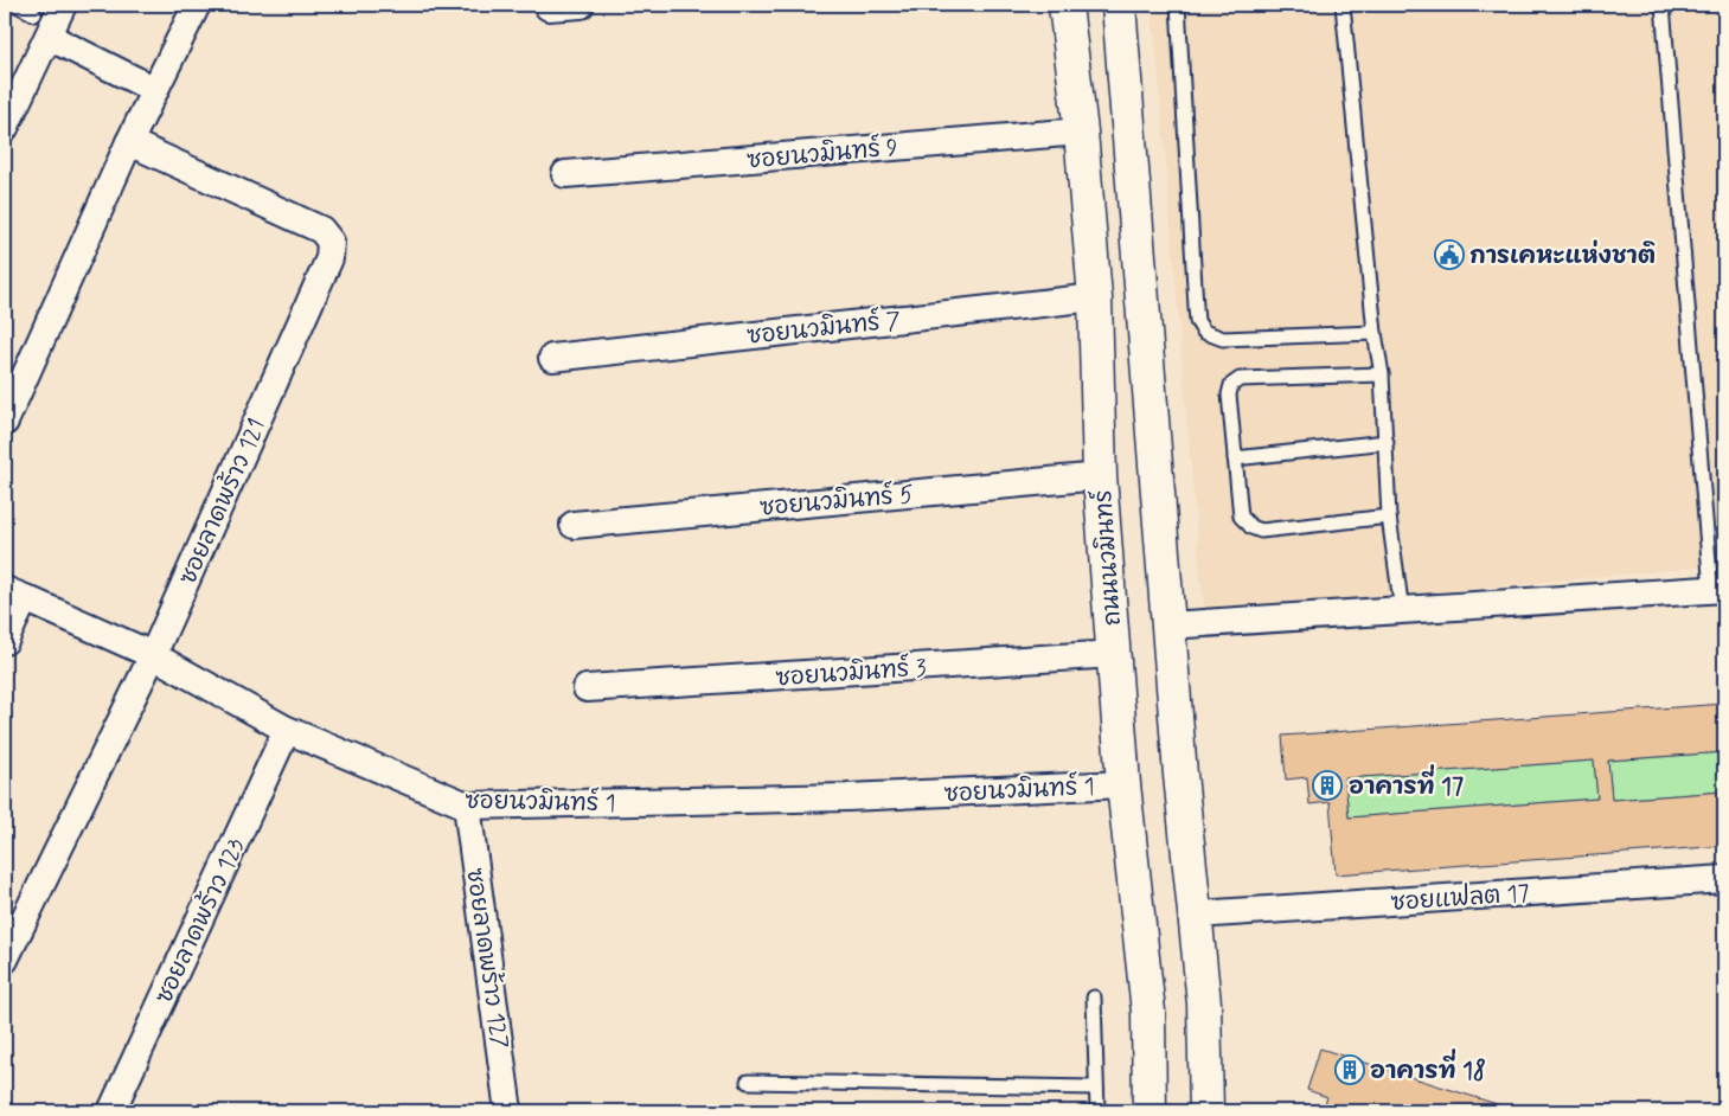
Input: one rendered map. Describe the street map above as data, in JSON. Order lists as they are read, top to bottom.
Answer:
{
  "streets": {
    "main road": ["ถนนนวมินทร์"],
    "street": [
      "ซอยนวมินทร์ 9",
      "ซอยนวมินทร์ 7",
      "ซอยนวมินทร์ 5",
      "ซอยลาดพร้าว 121",
      "ซอยนวมินทร์ 3",
      "ซอยนวมินทร์ 1",
      "ซอยแฟลต 17",
      "ซอยลาดพร้าว 123",
      "ซอยลาดพร้าว 127"
    ]
  },
  "crossings": [
    ["ซอยนวมินทร์ 9", "ถนนนวมินทร์"],
    ["ซอยนวมินทร์ 7", "ถนนนวมินทร์"],
    ["ซอยนวมินทร์ 5", "ถนนนวมินทร์"],
    ["ซอยลาดพร้าว 121", "ซอยนวมินทร์ 1"],
    ["ถนนนวมินทร์", "ซอยนวมินทร์ 3"],
    ["ถนนนวมินทร์", "ซอยนวมินทร์ 1"],
    ["ซอยนวมินทร์ 1", "ซอยลาดพร้าว 123"],
    ["ซอยนวมินทร์ 1", "ซอยลาดพร้าว 127"]
  ],
  "places": {
    "public building": ["การเคหะแห่งชาติ"],
    "building": ["อาคารที่ 17", "อาคารที่ 18"]
  }
}
